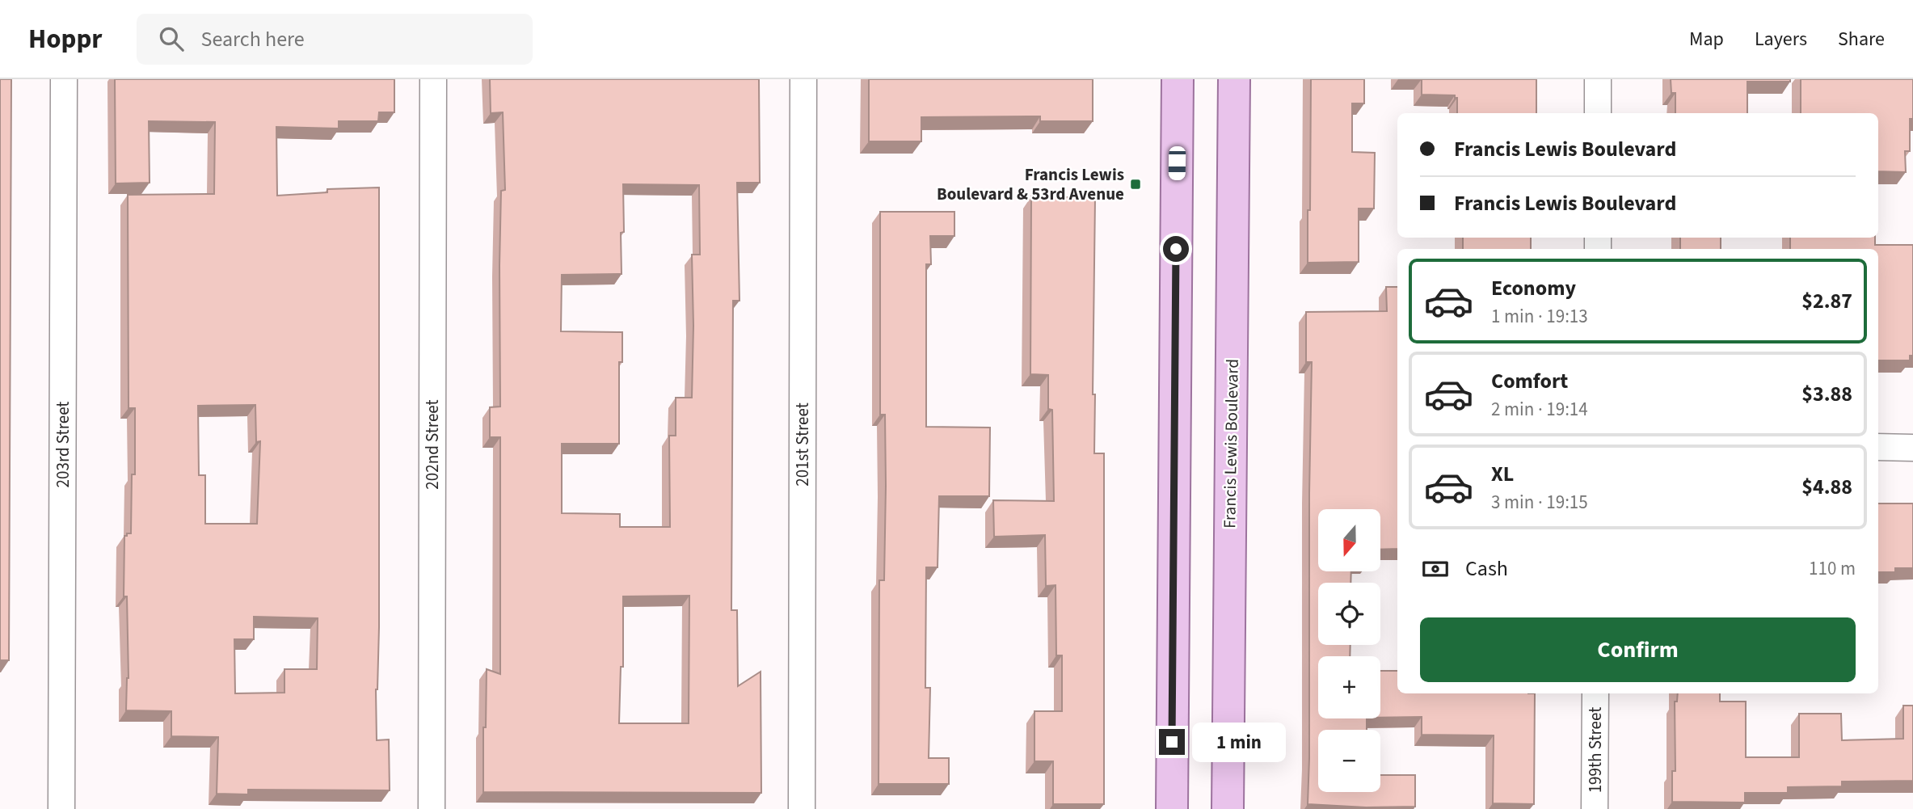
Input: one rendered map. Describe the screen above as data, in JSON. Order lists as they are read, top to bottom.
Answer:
{
  "streets": {
    "main road": ["Francis Lewis Boulevard"],
    "street": [
      "203rd Street",
      "202nd Street",
      "201st Street",
      "199th Street"
    ]
  },
  "places": {
    "transit": ["Francis Lewis Boulevard & 53rd Avenue"]
  },
  "north": "bottom",
  "page": {
    "header": "Hoppr",
    "search": "Search here",
    "nav": ["Map", "Layers", "Share"],
    "banner": ["Francis Lewis Boulevard", "Francis Lewis Boulevard"],
    "list": [
      {
        "name": "Economy",
        "note": "1 min · 19:13",
        "value": "$2.87"
      },
      {
        "name": "Comfort",
        "note": "2 min · 19:14",
        "value": "$3.88"
      },
      {
        "name": "XL",
        "note": "3 min · 19:15",
        "value": "$4.88"
      }
    ],
    "map_buttons": ["+", "−"],
    "pay": ["Cash", "110 m"],
    "buttons": "Confirm",
    "bubble": "1 min"
  }
}
